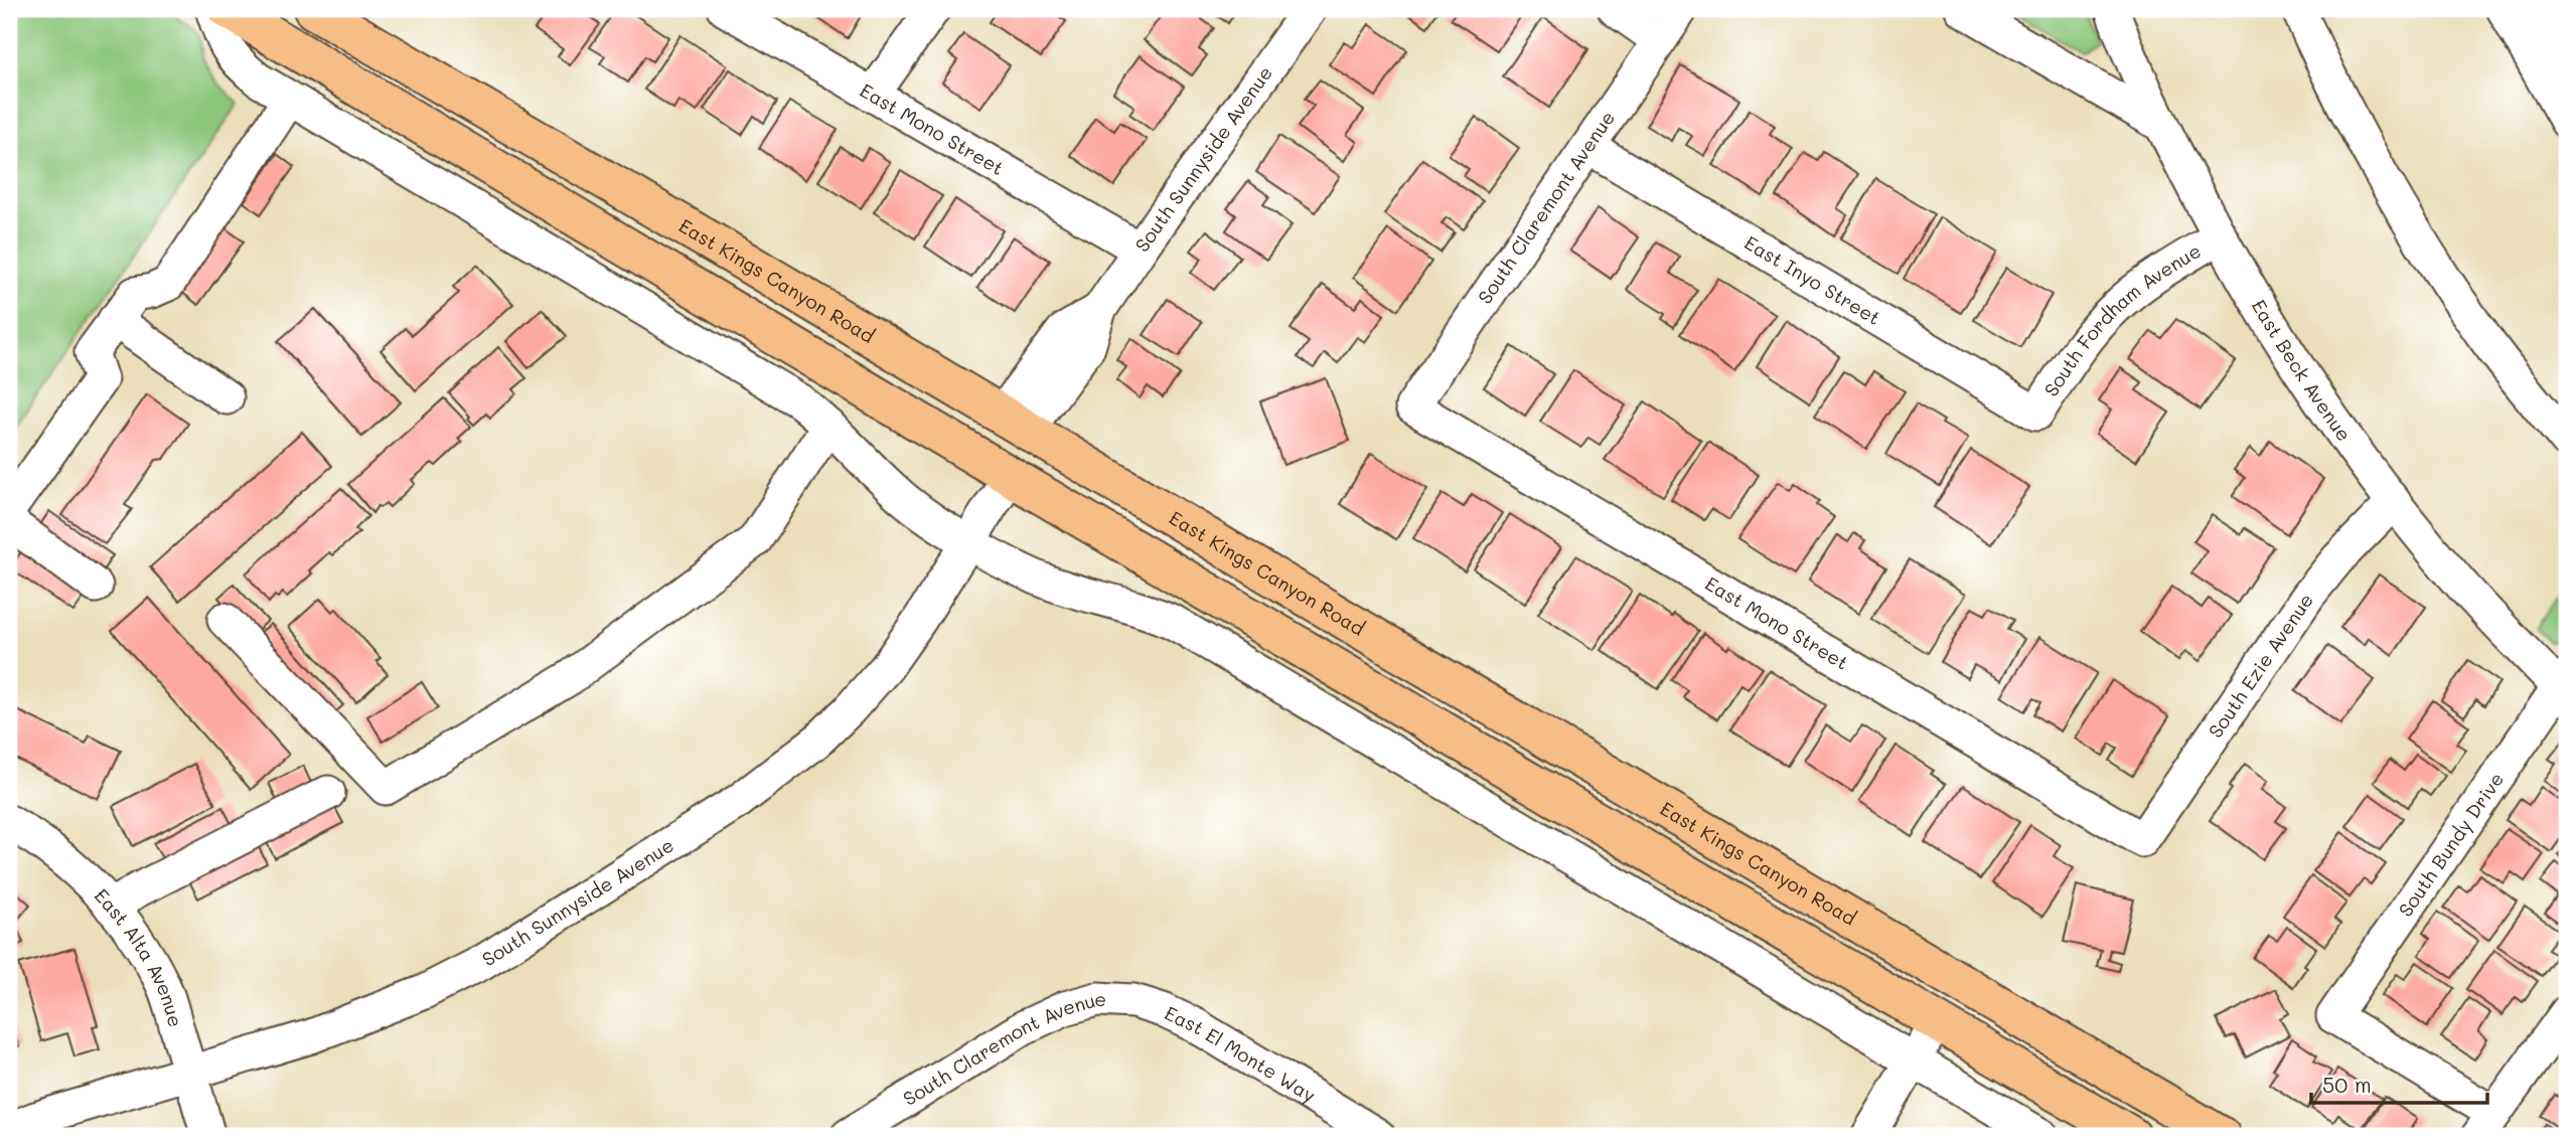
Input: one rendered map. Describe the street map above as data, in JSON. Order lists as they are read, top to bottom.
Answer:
{
  "streets": {
    "main road": ["East Kings Canyon Road"],
    "street": [
      "East Mono Street",
      "South Sunnyside Avenue",
      "South Claremont Avenue",
      "East Inyo Street",
      "South Fordham Avenue",
      "East Beck Avenue",
      "South Ezie Avenue",
      "South Bundy Drive",
      "East Alta Avenue",
      "East El Monte Way"
    ]
  },
  "crossings": [
    ["East Mono Street", "South Sunnyside Avenue"],
    ["East Mono Street", "South Claremont Avenue"],
    ["East Mono Street", "South Ezie Avenue"],
    ["South Sunnyside Avenue", "East Kings Canyon Road"],
    ["South Sunnyside Avenue", "East Alta Avenue"],
    ["South Claremont Avenue", "East Inyo Street"],
    ["South Claremont Avenue", "East El Monte Way"],
    ["East Inyo Street", "South Fordham Avenue"],
    ["South Fordham Avenue", "East Beck Avenue"],
    ["East Beck Avenue", "South Ezie Avenue"],
    ["East Beck Avenue", "South Bundy Drive"]
  ],
  "scale_bar": "50 m"
}
